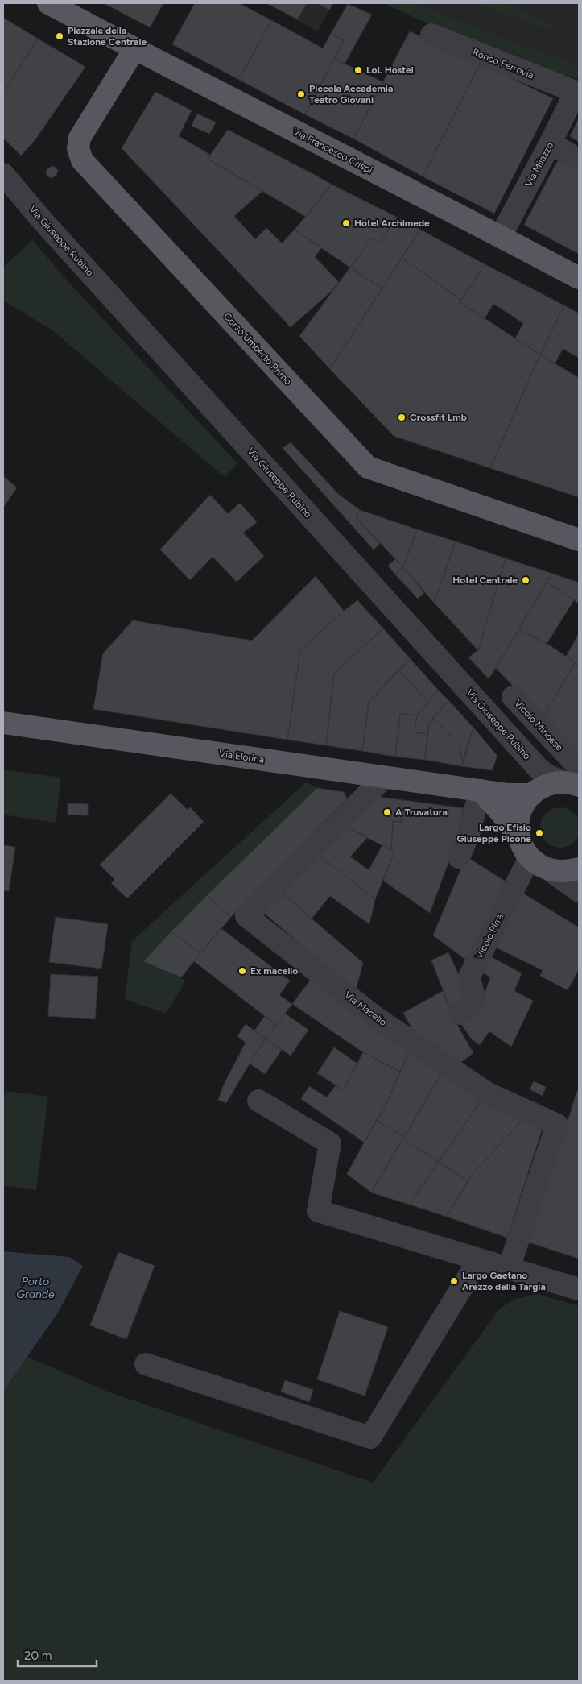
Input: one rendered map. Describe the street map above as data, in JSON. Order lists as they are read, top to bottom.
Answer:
{
  "streets": {
    "main road": ["Via Francesco Crispi", "Corso Umberto Primo", "Via Elorina"],
    "street": [
      "Ronco Ferrovia",
      "Via Milazzo",
      "Via Giuseppe Rubino",
      "Vicolo Minosse",
      "Vicolo Pirra",
      "Via Macello"
    ]
  },
  "crossings": [
    ["Ronco Ferrovia", "Via Milazzo"],
    ["Via Francesco Crispi", "Via Milazzo"],
    ["Via Francesco Crispi", "Corso Umberto Primo"],
    ["Via Giuseppe Rubino", "Vicolo Minosse"],
    ["Via Elorina", "Via Macello"]
  ],
  "water": ["Porto Grande"],
  "places": [
    "Piazzale della Stazione Centrale",
    "LoL Hostel",
    "Piccola Accademia Teatro Giovani",
    "Hotel Archimede",
    "Crossfit Lmb",
    "Hotel Centrale",
    "A Truvatura",
    "Largo Efisio Giuseppe Picone",
    "Ex macello",
    "Largo Gaetano Arezzo della Targia"
  ],
  "scale_bar": "20 m"
}
